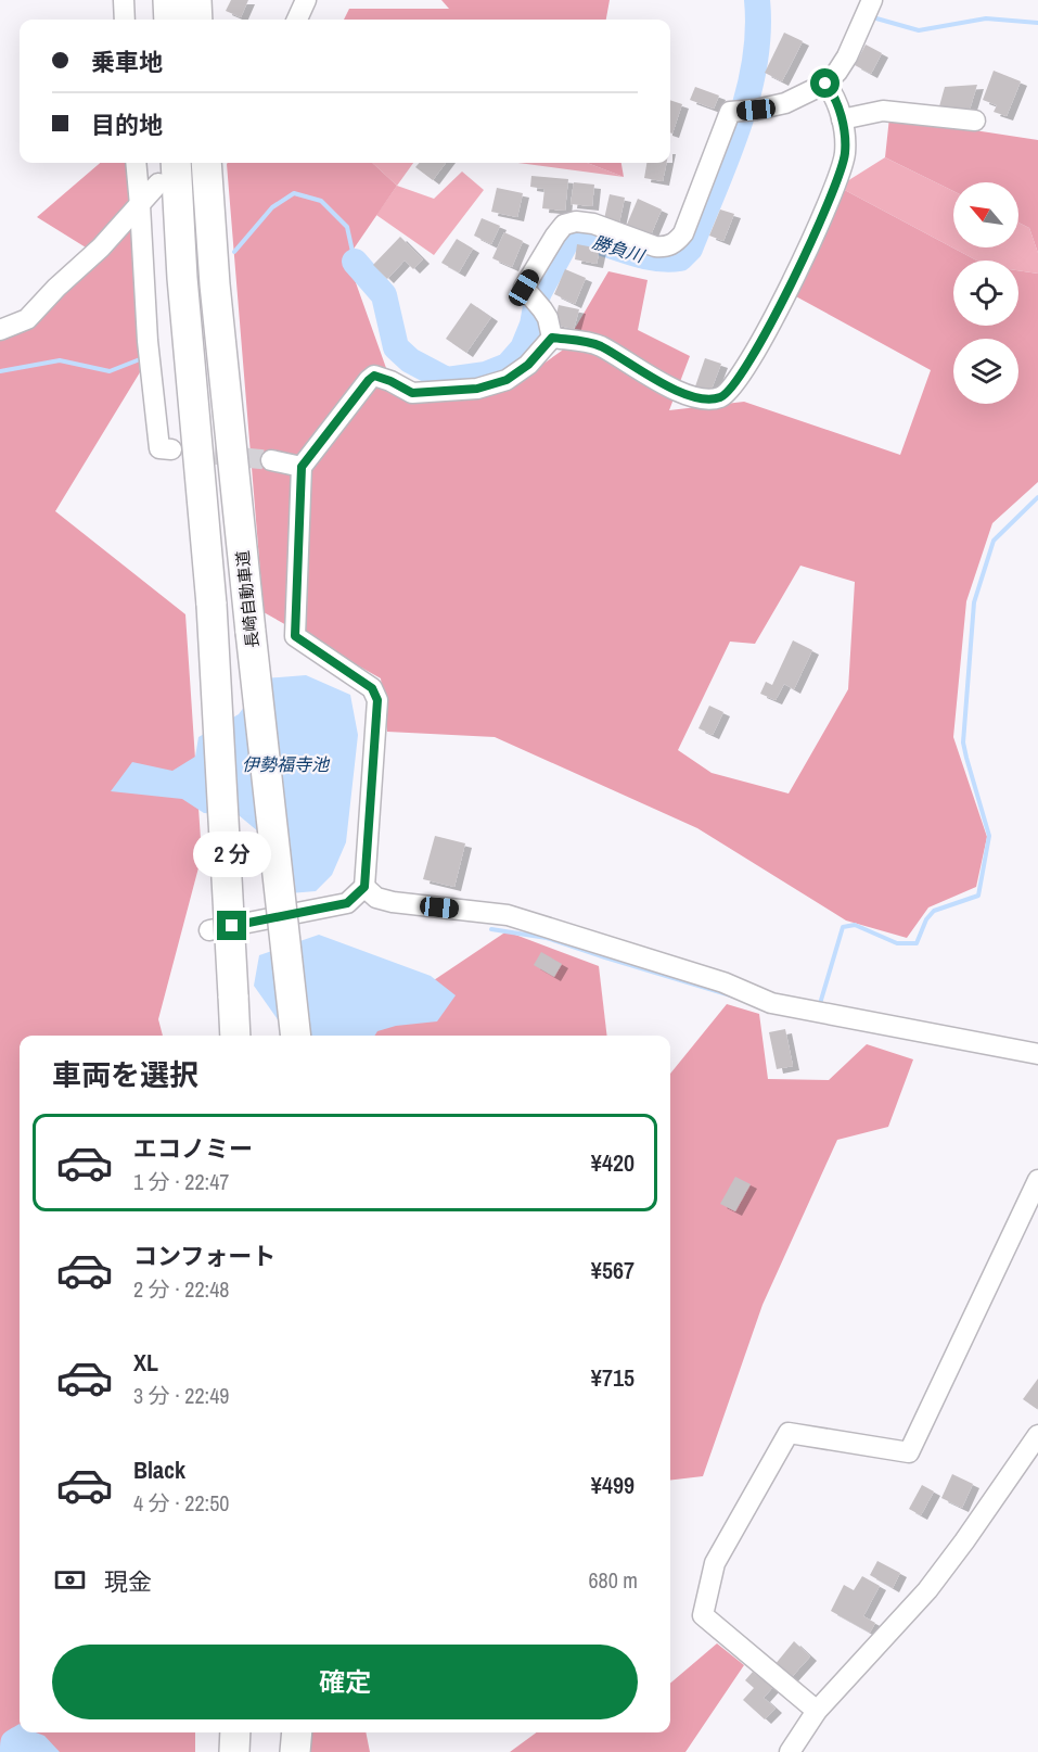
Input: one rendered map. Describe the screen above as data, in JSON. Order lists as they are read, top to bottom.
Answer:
{
  "streets": {
    "highway": ["長崎自動車道"]
  },
  "water": ["勝負川", "伊勢福寺池"],
  "north": "top left",
  "page": {
    "banner": ["乗車地", "目的地"],
    "bubble": "2 分",
    "heading": "車両を選択",
    "list": [
      {
        "name": "エコノミー",
        "note": "1 分 · 22:47",
        "value": "¥420"
      },
      {
        "name": "コンフォート",
        "note": "2 分 · 22:48",
        "value": "¥567"
      },
      {
        "name": "XL",
        "note": "3 分 · 22:49",
        "value": "¥715"
      },
      {
        "name": "Black",
        "note": "4 分 · 22:50",
        "value": "¥499"
      }
    ],
    "pay": ["現金", "680 m"],
    "buttons": "確定"
  }
}
